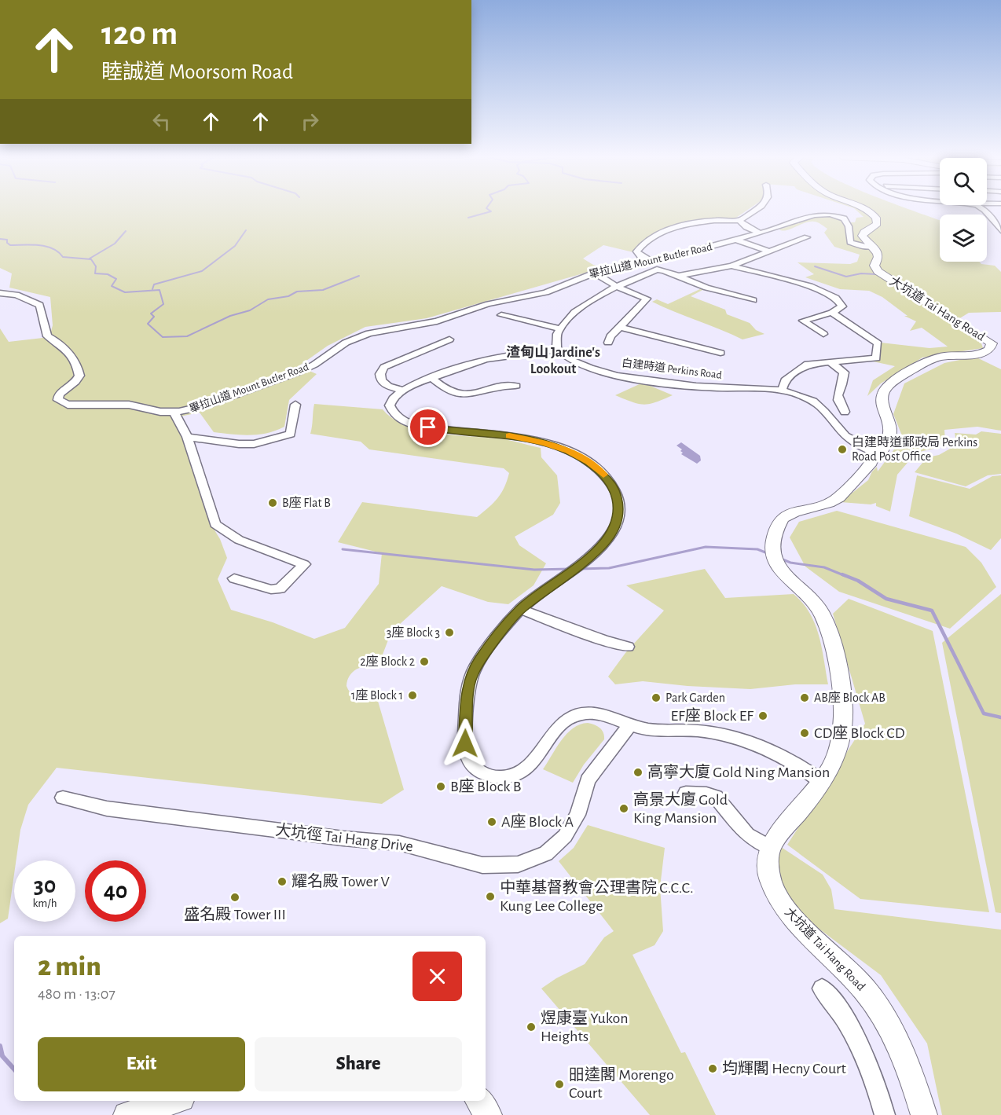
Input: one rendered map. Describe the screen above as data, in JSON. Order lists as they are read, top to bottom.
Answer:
{
  "streets": {
    "main road": ["大坑道 Tai Hang Road"],
    "street": ["畢拉山道 Mount Butler Road", "白建時道 Perkins Road", "大坑徑 Tai Hang Drive"]
  },
  "crossings": [
    ["畢拉山道 Mount Butler Road", "大坑道 Tai Hang Road"],
    ["大坑道 Tai Hang Road", "白建時道 Perkins Road"]
  ],
  "districts": ["渣甸山 Jardine's Lookout"],
  "places": [
    "白建時道郵政局 Perkins Road Post Office",
    "B座 Flat B",
    "3座 Block 3",
    "2座 Block 2",
    "1座 Block 1",
    "Park Garden",
    "AB座 Block AB",
    "EF座 Block EF",
    "CD座 Block CD",
    "高寧大廈 Gold Ning Mansion",
    "B座 Block B",
    "高景大廈 Gold King Mansion",
    "A座 Block A",
    "耀名殿 Tower V",
    "中華基督教會公理書院 C.C.C. Kung Lee College",
    "盛名殿 Tower III",
    "煜康臺 Yukon Heights",
    "均輝閣 Hecny Court",
    "昍逵閣 Morengo Court"
  ],
  "page": {
    "turn": ["120 m", "睦誠道 Moorsom Road"],
    "speed": "30 km/h",
    "limit": "40",
    "heading": ["2 min", "480 m · 13:07"],
    "buttons": ["Exit", "Share"]
  }
}
